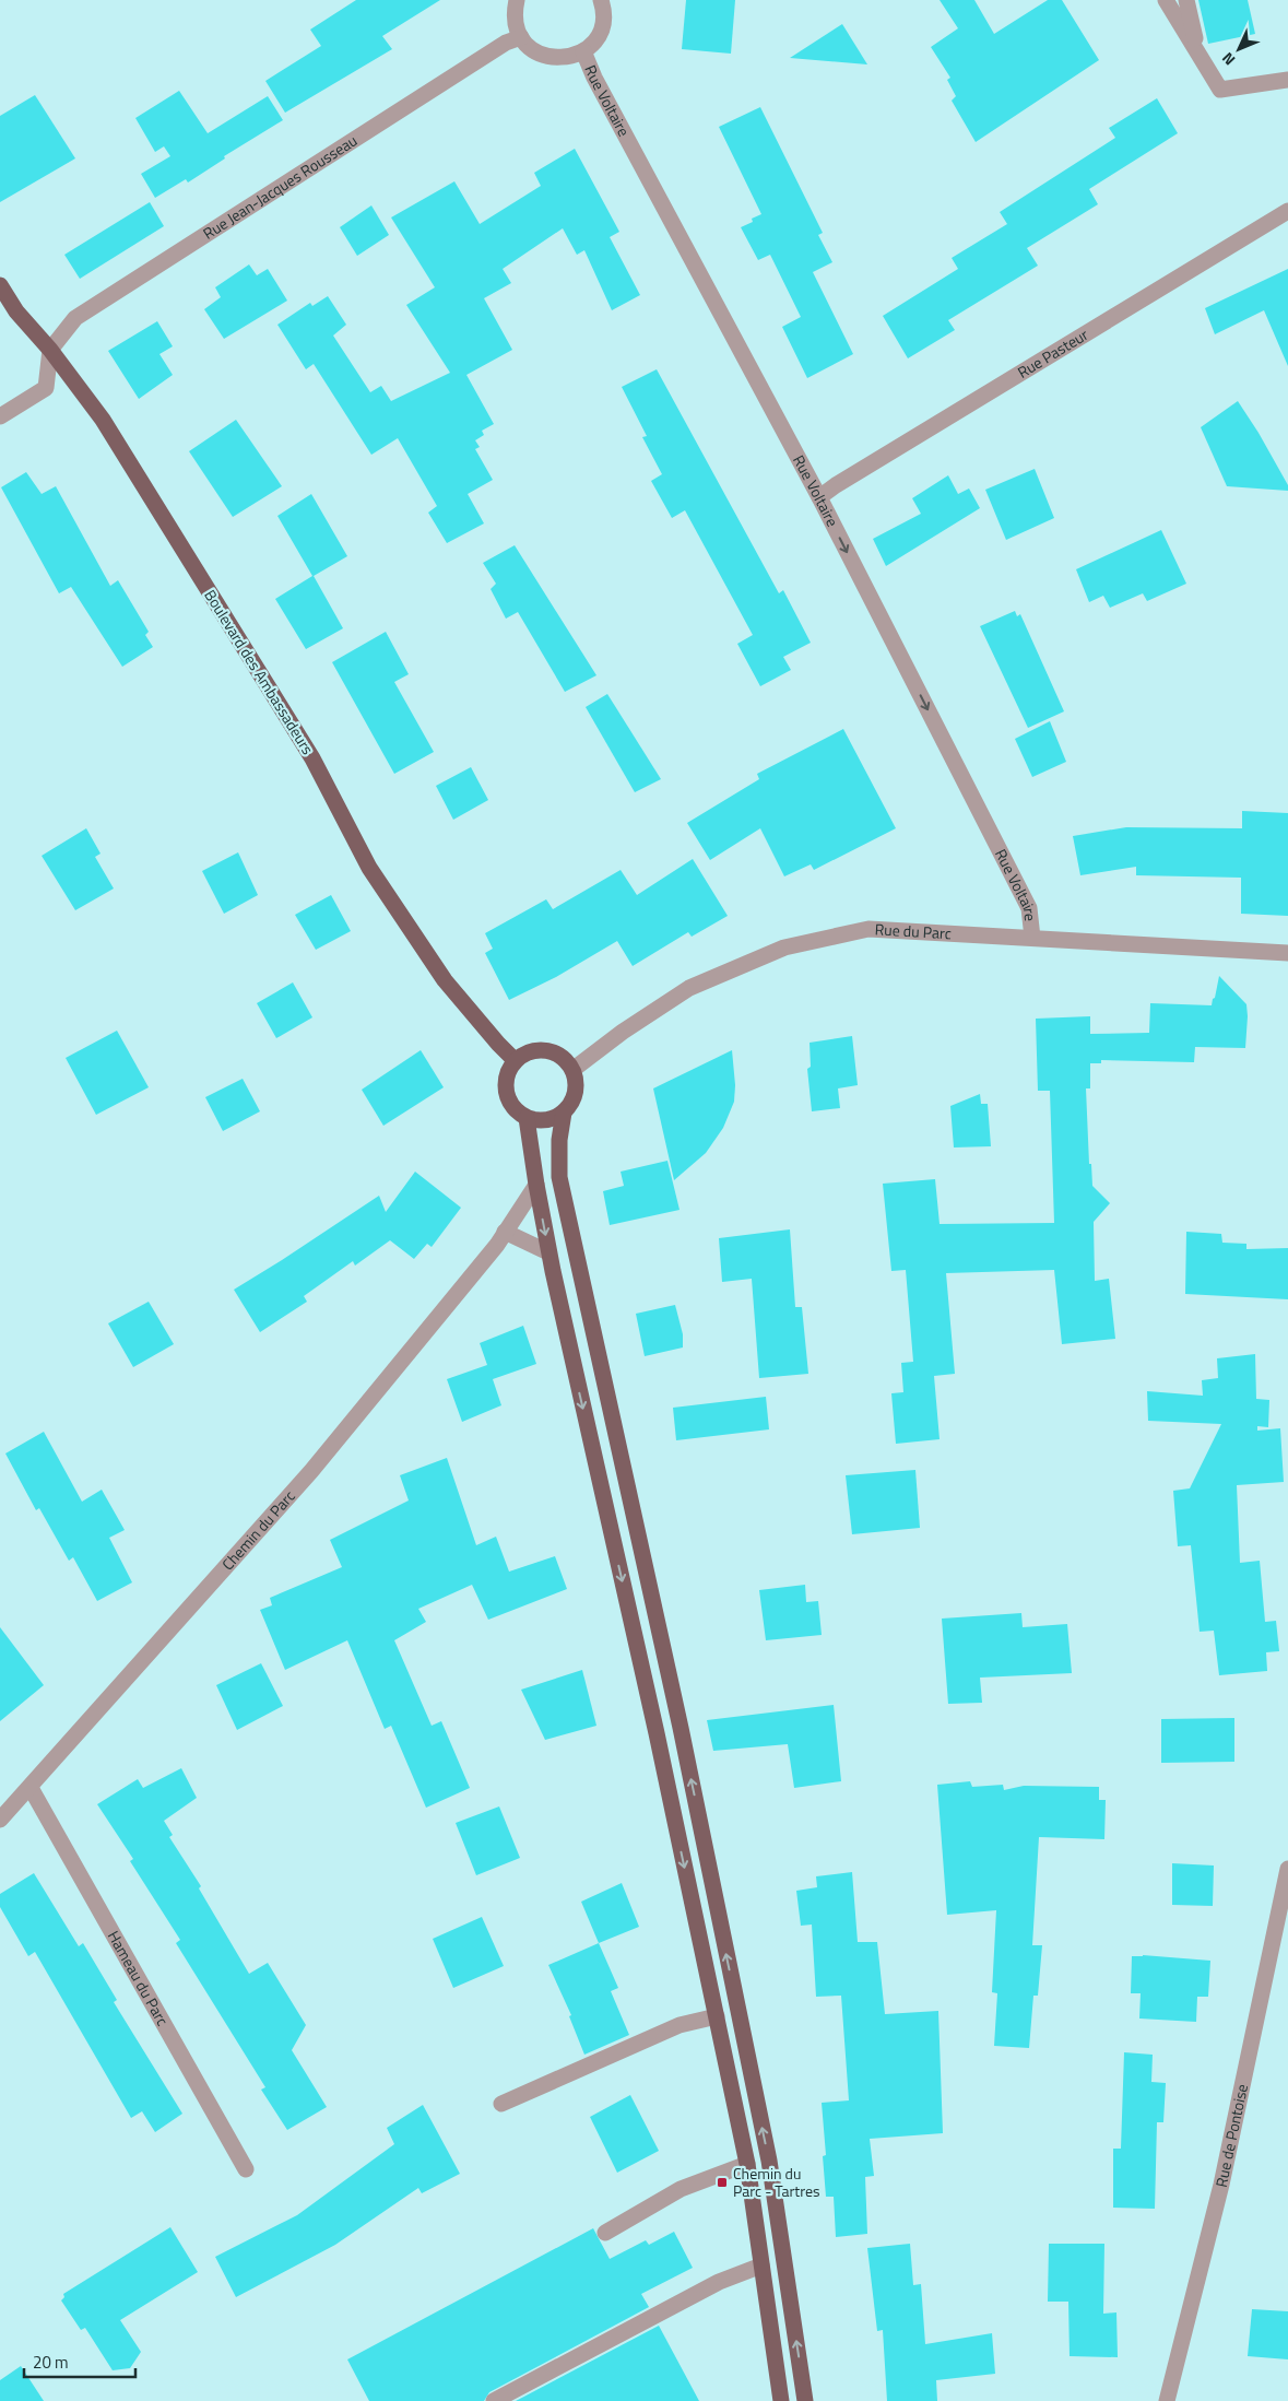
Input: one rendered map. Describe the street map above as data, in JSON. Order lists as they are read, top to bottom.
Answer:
{
  "streets": {
    "main road": ["Boulevard des Ambassadeurs"],
    "street": [
      "Rue Voltaire",
      "Rue Jean-Jacques Rousseau",
      "Rue Pasteur",
      "Rue du Parc",
      "Chemin du Parc",
      "Hameau du Parc",
      "Rue de Pontoise"
    ]
  },
  "crossings": [
    ["Rue Voltaire", "Rue Pasteur"],
    ["Rue Voltaire", "Rue du Parc"],
    ["Rue Jean-Jacques Rousseau", "Boulevard des Ambassadeurs"],
    ["Boulevard des Ambassadeurs", "Rue du Parc"],
    ["Chemin du Parc", "Hameau du Parc"]
  ],
  "one_way": ["Rue Voltaire"],
  "places": {
    "transit": ["Chemin du Parc - Tartres"]
  },
  "scale_bar": "20 m",
  "north": "bottom left"
}
